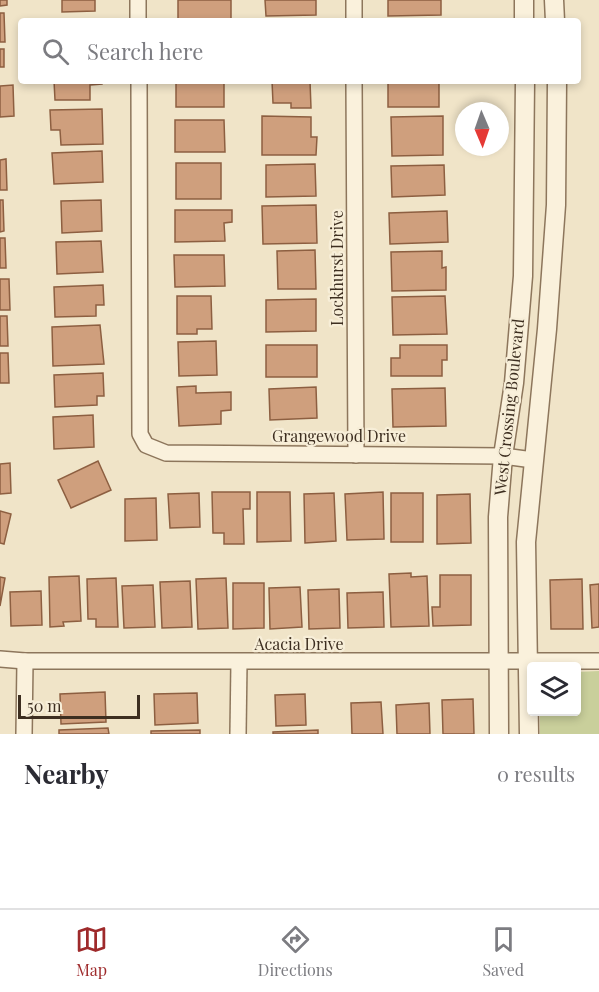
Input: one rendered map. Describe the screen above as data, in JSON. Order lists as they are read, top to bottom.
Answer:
{
  "streets": {
    "street": [
      "Lockhurst Drive",
      "West Crossing Boulevard",
      "Grangewood Drive",
      "Acacia Drive"
    ]
  },
  "crossings": [
    ["Lockhurst Drive", "Grangewood Drive"],
    ["West Crossing Boulevard", "Grangewood Drive"],
    ["West Crossing Boulevard", "Acacia Drive"]
  ],
  "scale_bar": "50 m",
  "north": "bottom",
  "page": {
    "search": "Search here",
    "scale": "50 m",
    "heading": ["Nearby", "0 results"],
    "nav": ["Map", "Directions", "Saved"]
  }
}
